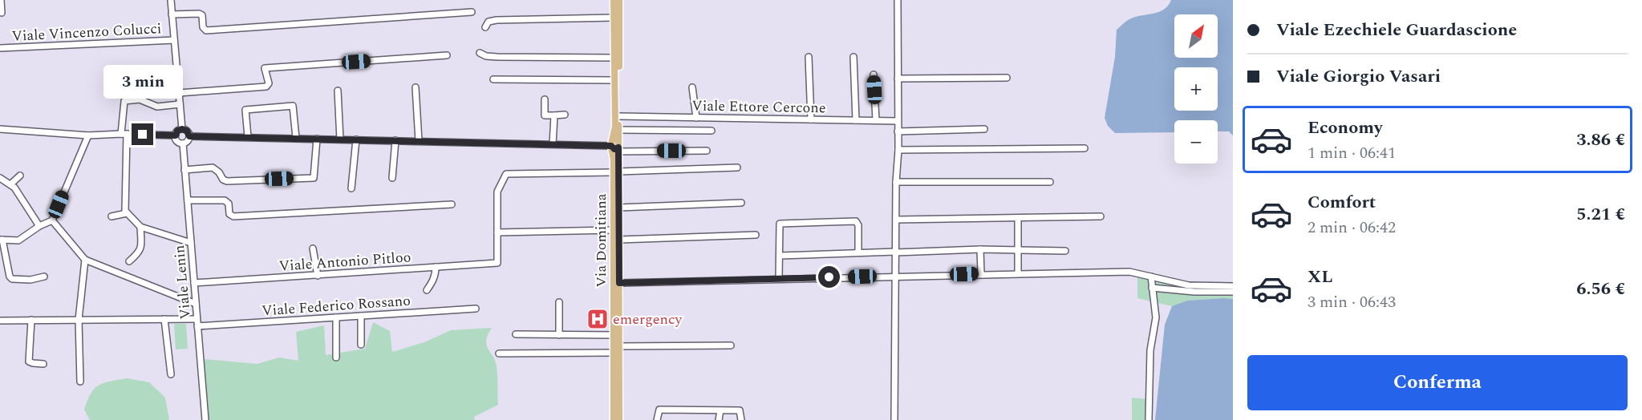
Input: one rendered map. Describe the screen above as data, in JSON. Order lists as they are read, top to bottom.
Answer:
{
  "streets": {
    "main road": ["Via Domitiana"],
    "street": [
      "Viale Vincenzo Colucci",
      "Viale Ettore Cercone",
      "Viale Antonio Pitloo",
      "Viale Lenin",
      "Viale Federico Rossano"
    ]
  },
  "crossings": [
    ["Viale Ettore Cercone", "Via Domitiana"],
    ["Viale Antonio Pitloo", "Viale Lenin"],
    ["Viale Lenin", "Viale Federico Rossano"]
  ],
  "places": {
    "hospital": ["emergency"]
  },
  "north": "top right",
  "page": {
    "banner": ["Viale Ezechiele Guardascione", "Viale Giorgio Vasari"],
    "map_buttons": ["+", "−"],
    "bubble": "3 min",
    "list": [
      {
        "name": "Economy",
        "note": "1 min · 06:41",
        "value": "3.86 €"
      },
      {
        "name": "Comfort",
        "note": "2 min · 06:42",
        "value": "5.21 €"
      },
      {
        "name": "XL",
        "note": "3 min · 06:43",
        "value": "6.56 €"
      }
    ],
    "buttons": "Conferma"
  }
}
